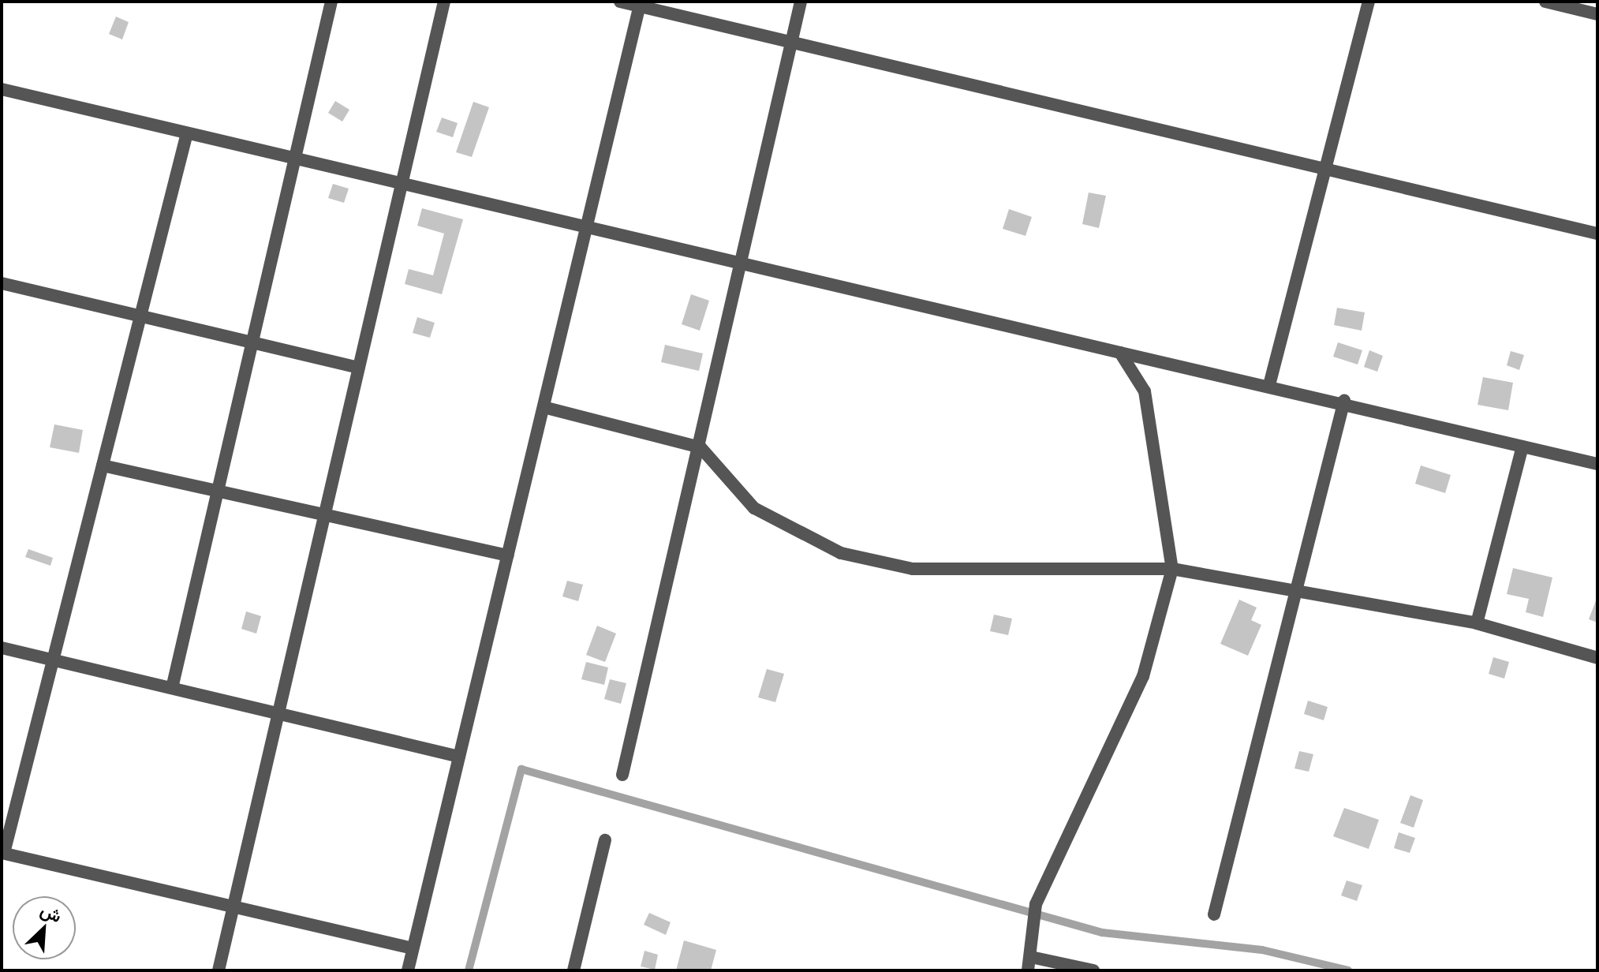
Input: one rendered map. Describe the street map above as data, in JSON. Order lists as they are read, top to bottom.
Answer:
{
  "north": "top right"
}
